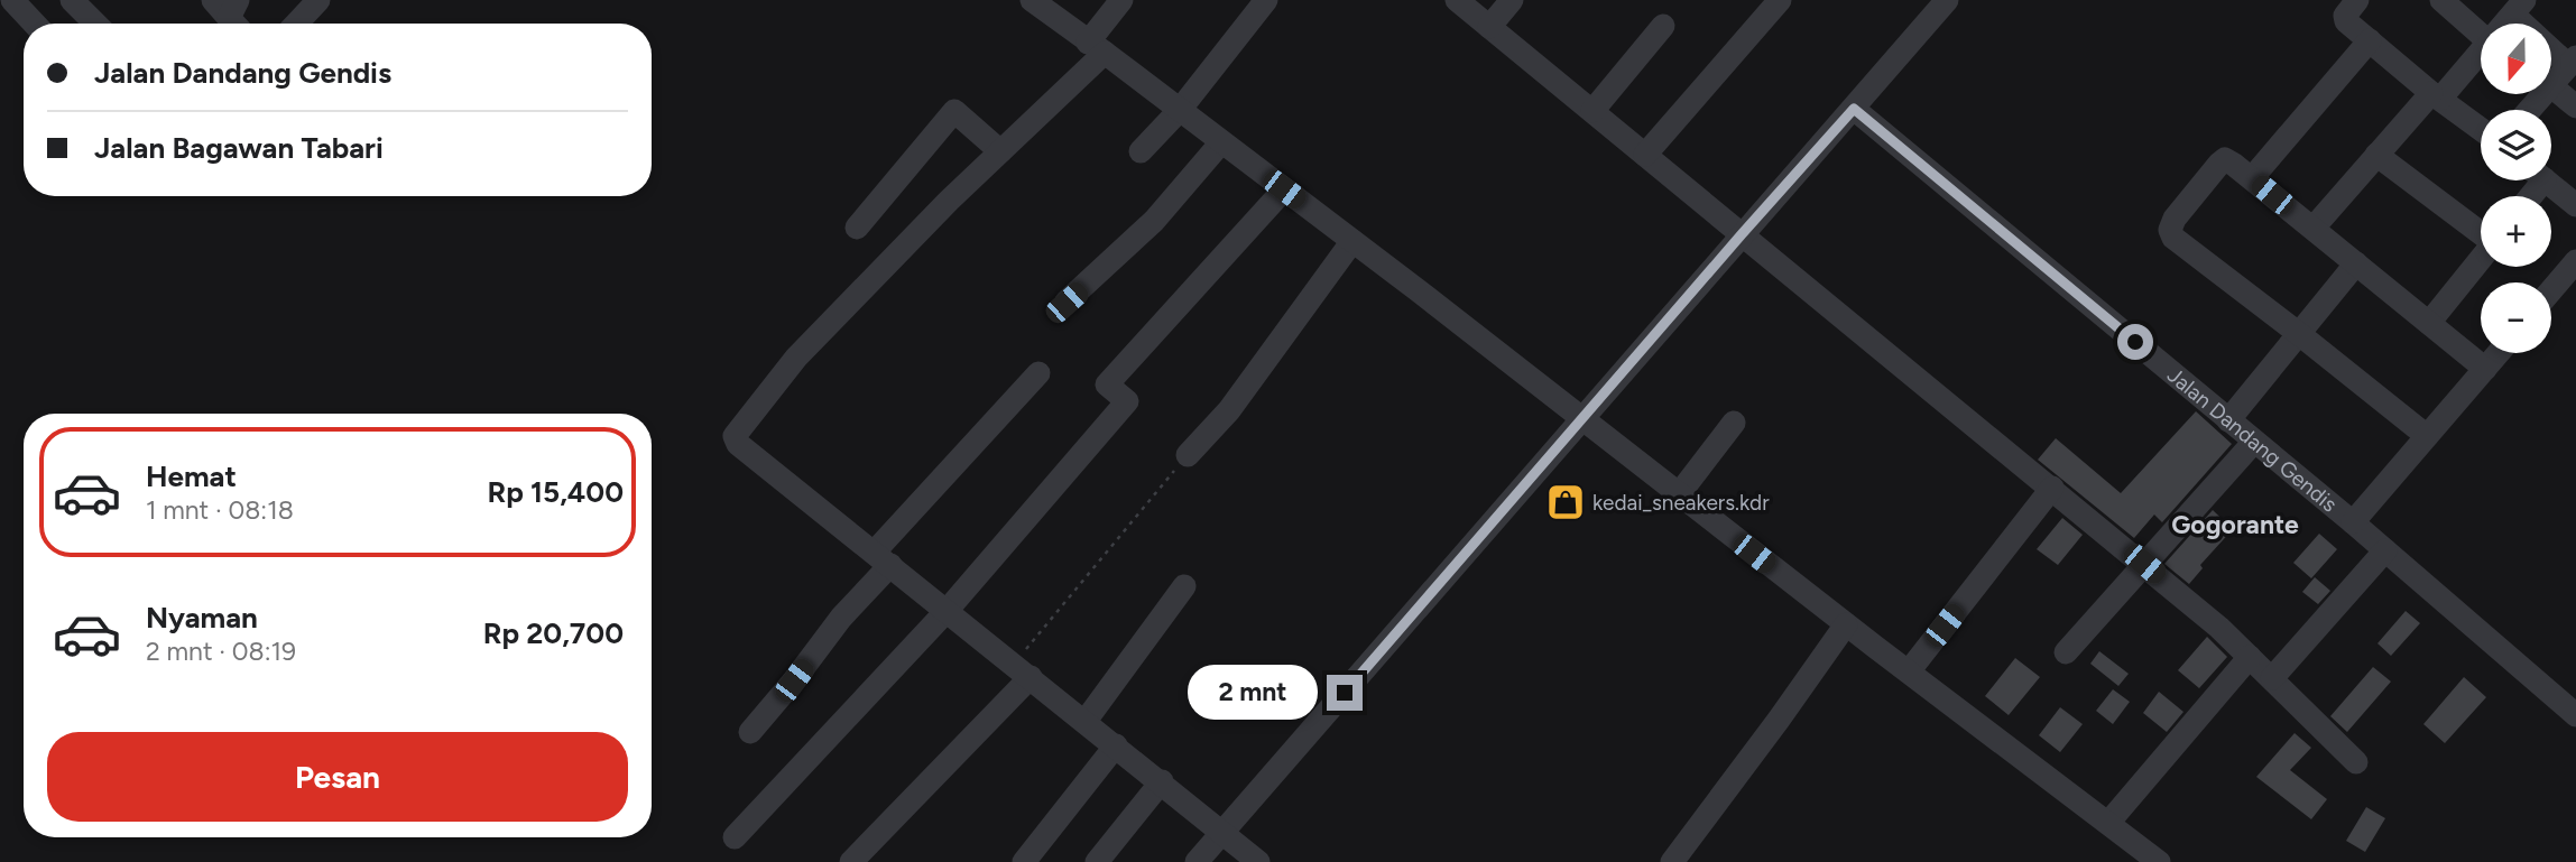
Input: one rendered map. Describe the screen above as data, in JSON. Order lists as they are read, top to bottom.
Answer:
{
  "streets": {
    "street": ["Jalan Dandang Gendis"]
  },
  "districts": ["Gogorante"],
  "places": {
    "shop": ["kedai_sneakers.kdr"]
  },
  "north": "bottom",
  "page": {
    "map_buttons": ["+", "−"],
    "banner": ["Jalan Dandang Gendis", "Jalan Bagawan Tabari"],
    "list": [
      {
        "name": "Hemat",
        "note": "1 mnt · 08:18",
        "value": "Rp 15,400"
      },
      {
        "name": "Nyaman",
        "note": "2 mnt · 08:19",
        "value": "Rp 20,700"
      }
    ],
    "bubble": "2 mnt",
    "buttons": "Pesan"
  }
}
